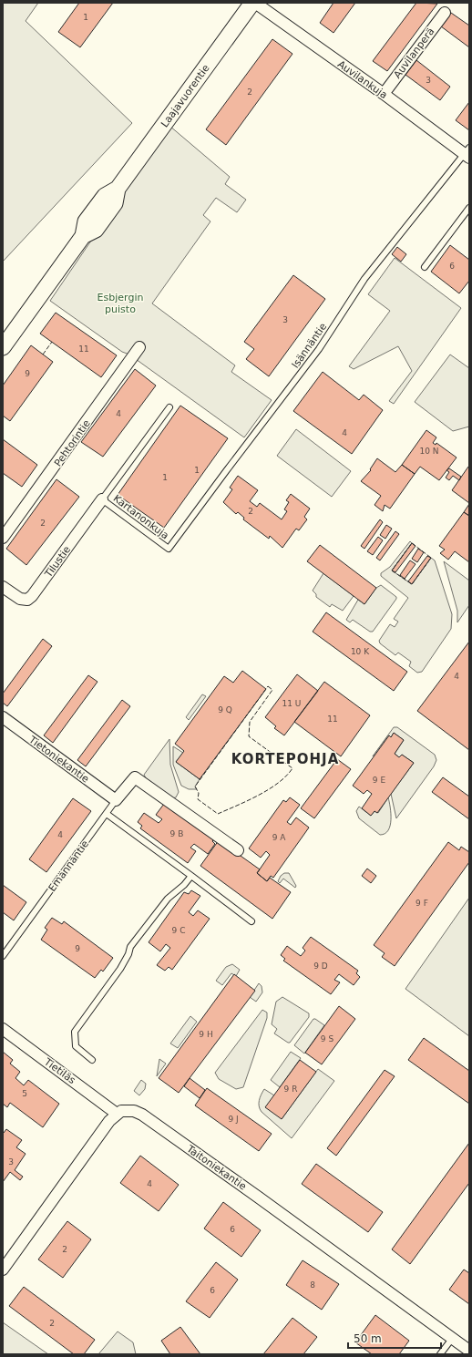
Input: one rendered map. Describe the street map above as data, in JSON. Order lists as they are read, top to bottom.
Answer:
{
  "streets": {
    "main road": ["Laajavuorentie"],
    "street": [
      "Auvilanperä",
      "Auvilankuja",
      "Pehtorintie",
      "Tilustie",
      "Tietoniekantie",
      "Emännäntie",
      "Tietiläs",
      "Taitoniekantie"
    ],
    "lane": ["Isännäntie", "Kartanonkuja"]
  },
  "crossings": [
    ["Auvilanperä", "Auvilankuja"],
    ["Auvilankuja", "Laajavuorentie"],
    ["Auvilankuja", "Isännäntie"],
    ["Isännäntie", "Kartanonkuja"],
    ["Kartanonkuja", "Tilustie"],
    ["Tietoniekantie", "Emännäntie"],
    ["Tietiläs", "Taitoniekantie"]
  ],
  "districts": ["KORTEPOHJA"],
  "parks": ["Esbjergin puisto"],
  "house_numbers": [
    "1",
    "3",
    "2",
    "6",
    "3",
    "11",
    "9",
    "4",
    "4",
    "10 N",
    "1",
    "1",
    "2",
    "2",
    "10 K",
    "4",
    "11 U",
    "9 Q",
    "11",
    "9 E",
    "9 B",
    "4",
    "9 A",
    "9 F",
    "9 C",
    "9",
    "9 D",
    "9 H",
    "9 S",
    "9 R",
    "5",
    "9 J",
    "3",
    "4",
    "6",
    "2",
    "8",
    "6",
    "2"
  ],
  "scale_bar": "50 m"
}
